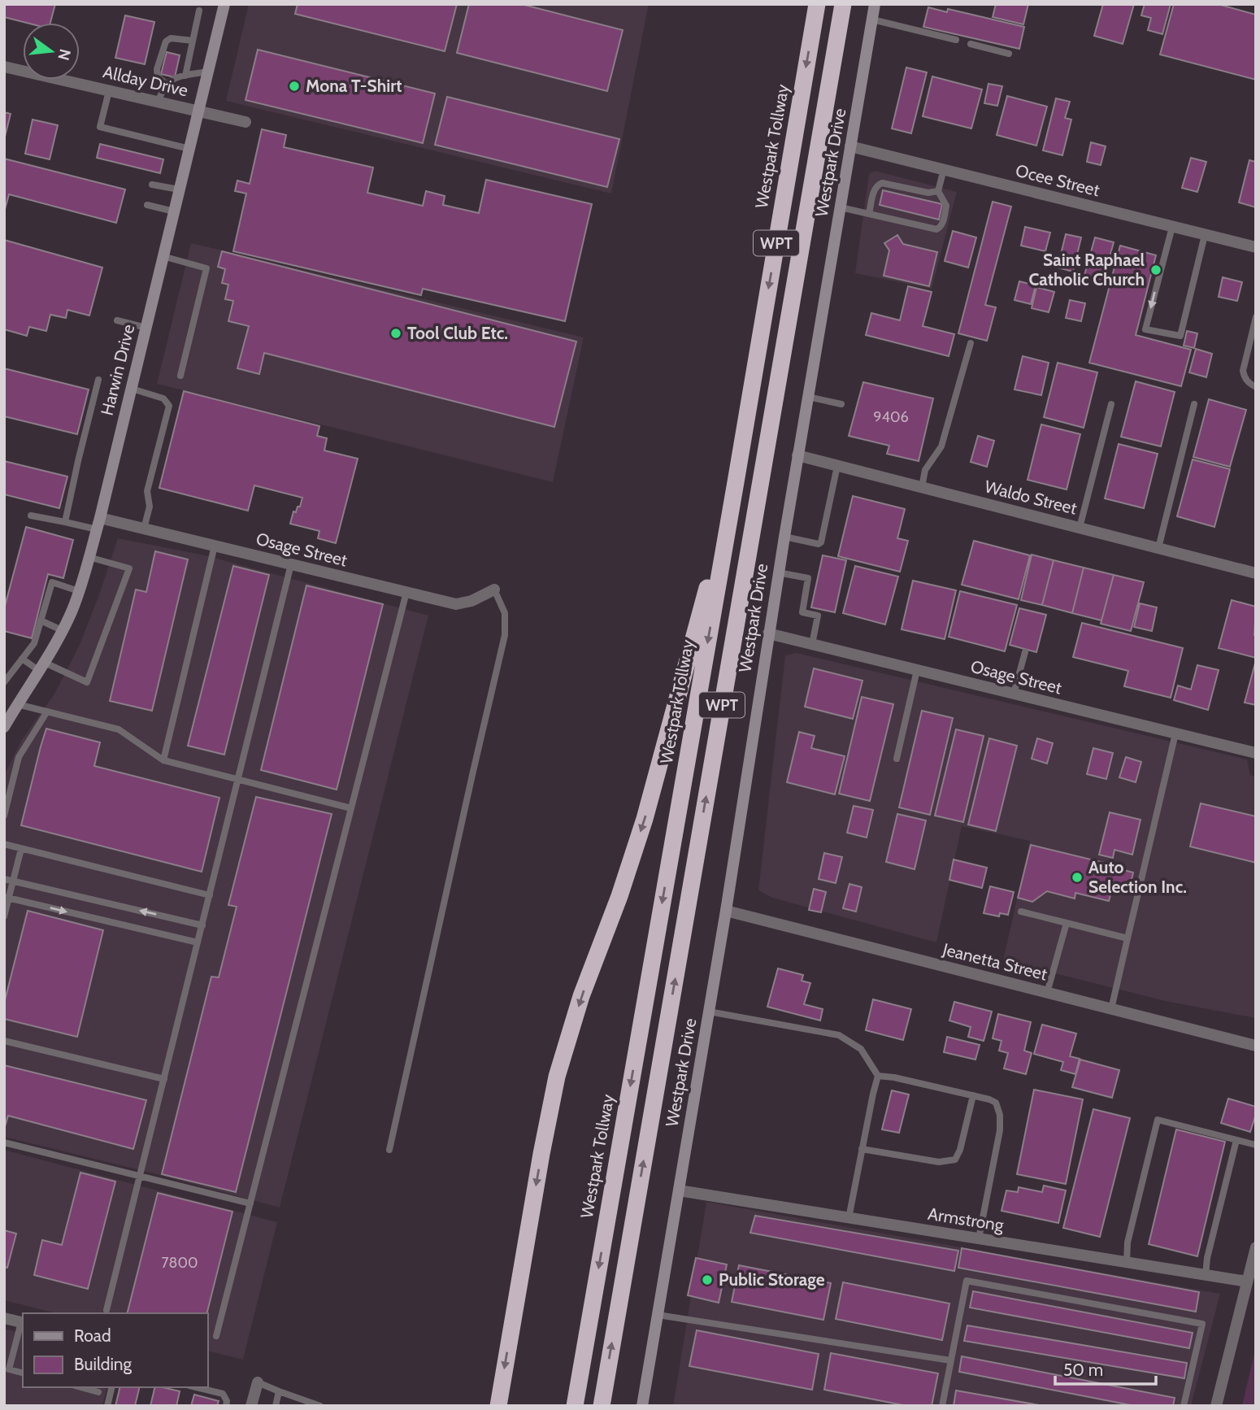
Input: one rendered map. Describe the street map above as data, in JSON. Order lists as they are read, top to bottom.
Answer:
{
  "streets": {
    "highway": ["Westpark Tollway", "WPT"],
    "main road": ["Westpark Drive", "Harwin Drive"],
    "street": [
      "Allday Drive",
      "Ocee Street",
      "Waldo Street",
      "Osage Street",
      "Jeanetta Street",
      "Armstrong"
    ]
  },
  "crossings": [
    ["Allday Drive", "Harwin Drive"],
    ["Westpark Drive", "Ocee Street"],
    ["Westpark Drive", "Waldo Street"],
    ["Westpark Drive", "Osage Street"],
    ["Westpark Drive", "Jeanetta Street"],
    ["Westpark Drive", "Armstrong"],
    ["Harwin Drive", "Osage Street"]
  ],
  "places": [
    "Mona T-Shirt",
    "Saint Raphael Catholic Church",
    "Tool Club Etc.",
    "Auto Selection Inc.",
    "Public Storage"
  ],
  "house_numbers": ["9406", "7800"],
  "legend": ["Road", "Building"],
  "scale_bar": "50 m",
  "north": "right"
}
